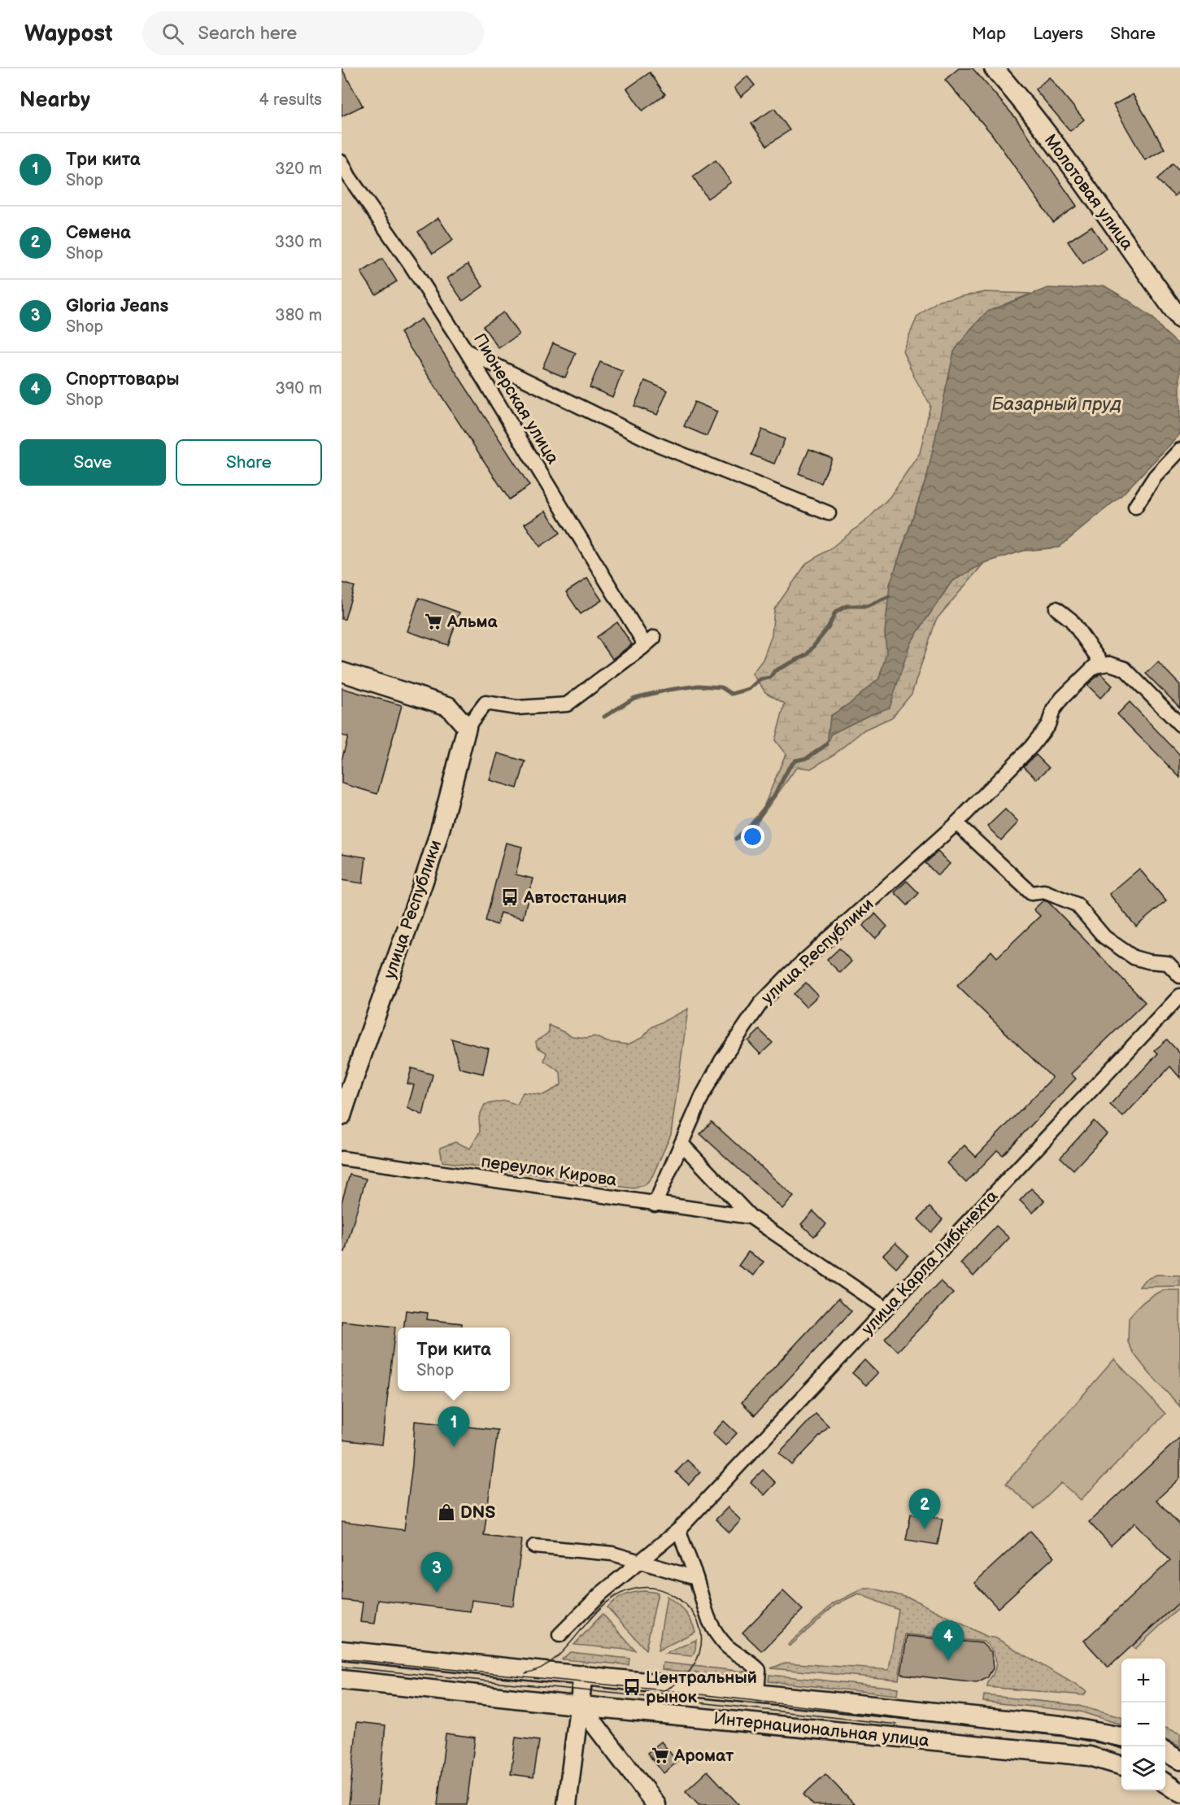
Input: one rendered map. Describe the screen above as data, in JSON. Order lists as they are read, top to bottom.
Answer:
{
  "streets": {
    "main road": ["Молотовая улица", "улица Республики", "Интернациональная улица"],
    "street": ["Пионерская улица", "переулок Кирова", "улица Карла Либкнехта"]
  },
  "crossings": [
    ["улица Республики", "переулок Кирова"],
    ["переулок Кирова", "улица Карла Либкнехта"]
  ],
  "water": ["Базарный пруд"],
  "places": {
    "supermarket": ["Альма", "Аромат"],
    "bus stop": ["Автостанция", "Центральный рынок"],
    "shop": ["DNS"]
  },
  "page": {
    "header": "Waypost",
    "search": "Search here",
    "nav": ["Map", "Layers", "Share"],
    "heading": ["Nearby", "4 results"],
    "list": [
      {
        "mark": "1",
        "name": "Три кита",
        "note": "Shop",
        "value": "320 m"
      },
      {
        "mark": "2",
        "name": "Семена",
        "note": "Shop",
        "value": "330 m"
      },
      {
        "mark": "3",
        "name": "Gloria Jeans",
        "note": "Shop",
        "value": "380 m"
      },
      {
        "mark": "4",
        "name": "Спорттовары",
        "note": "Shop",
        "value": "390 m"
      }
    ],
    "buttons": ["Save", "Share"],
    "popup": ["Три кита", "Shop"],
    "pins": [
      "1",
      "2",
      "3",
      "4"
    ],
    "map_buttons": ["+", "−"]
  }
}
